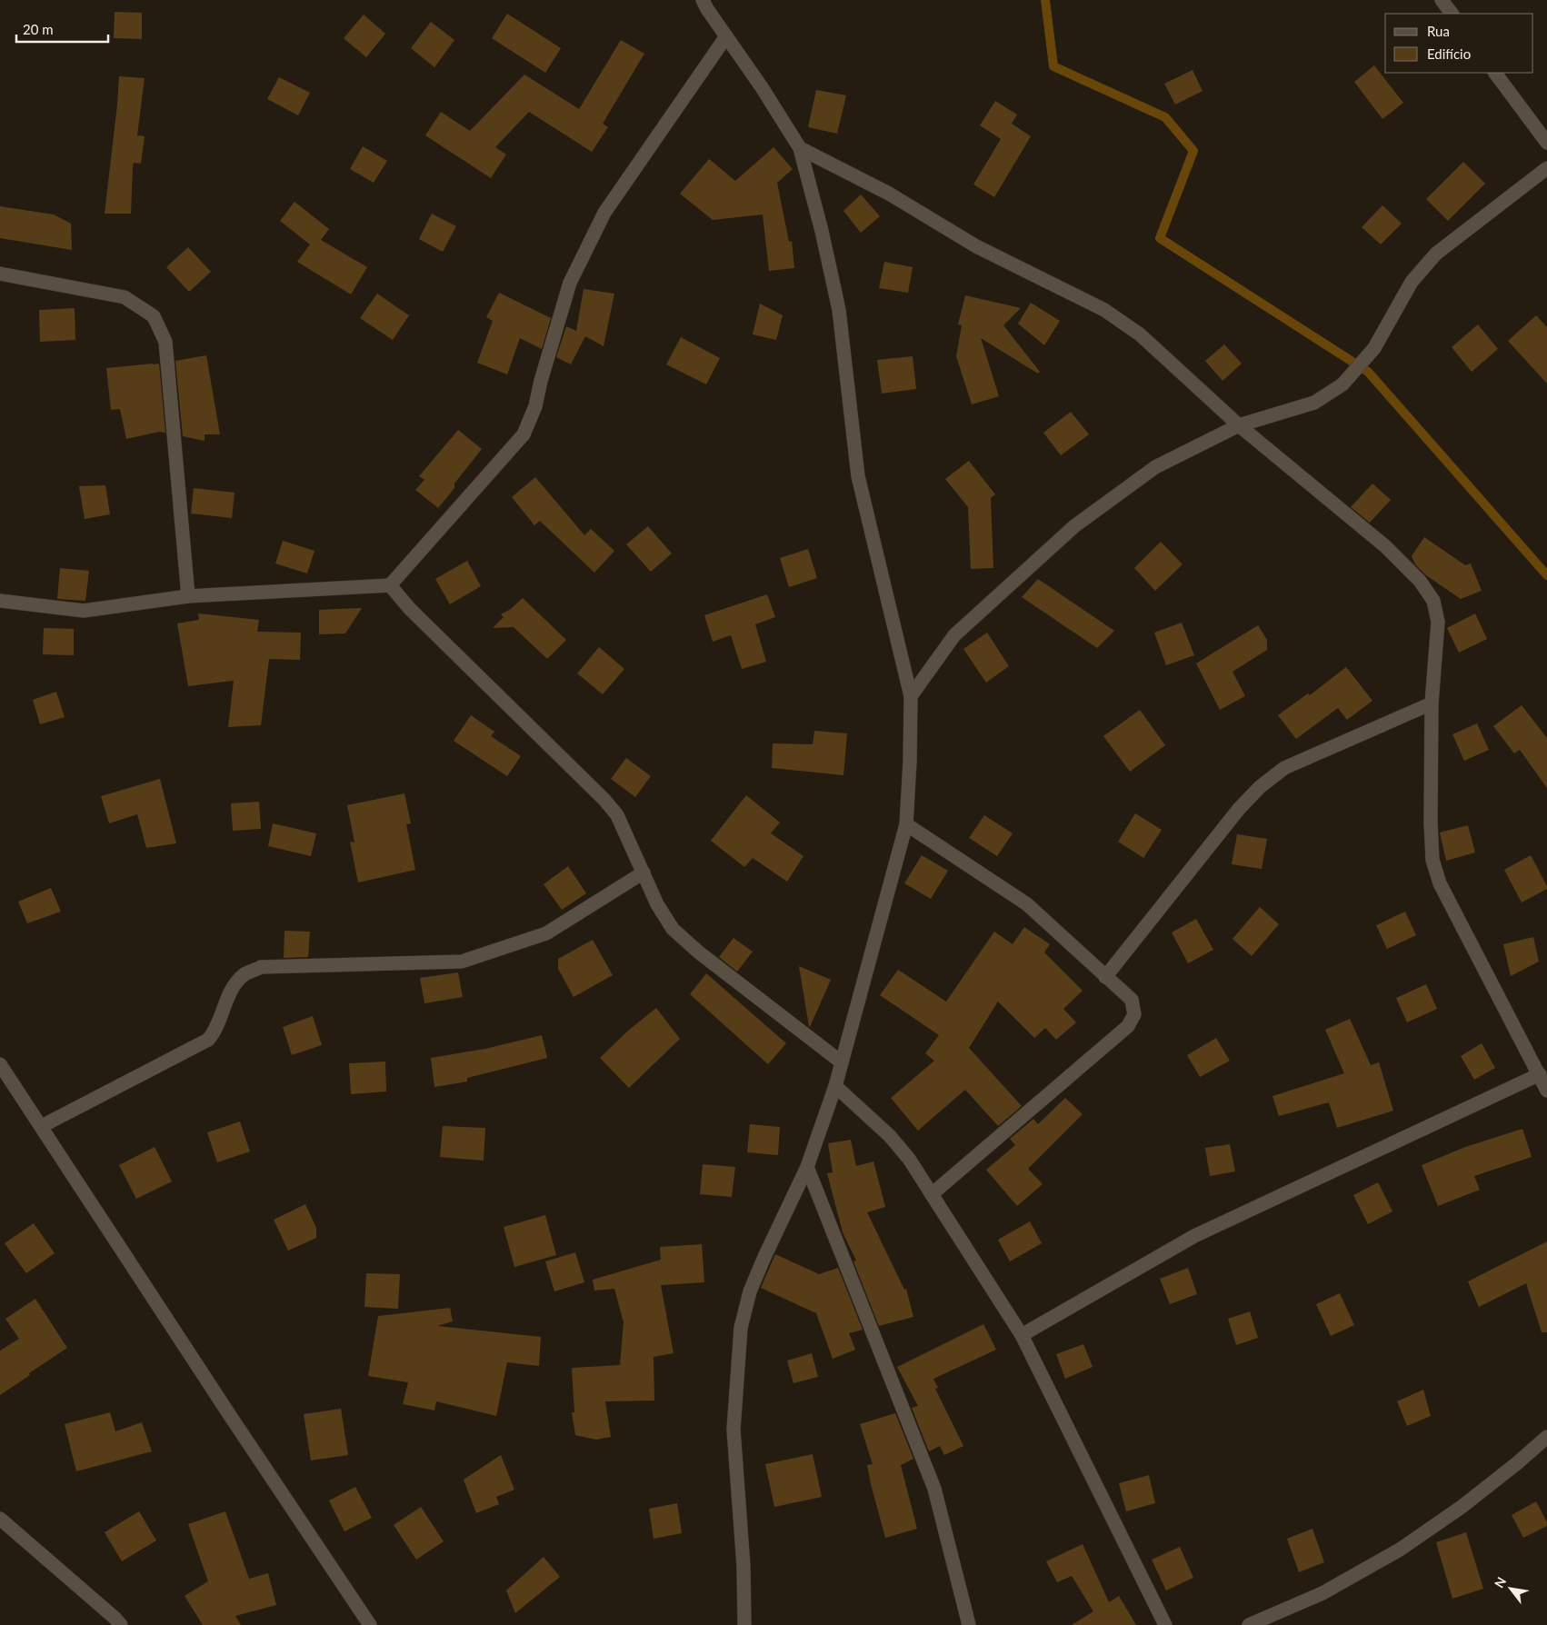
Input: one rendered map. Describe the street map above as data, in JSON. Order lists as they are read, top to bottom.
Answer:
{
  "legend": ["Rua", "Edifício"],
  "scale_bar": "20 m",
  "north": "top left"
}
